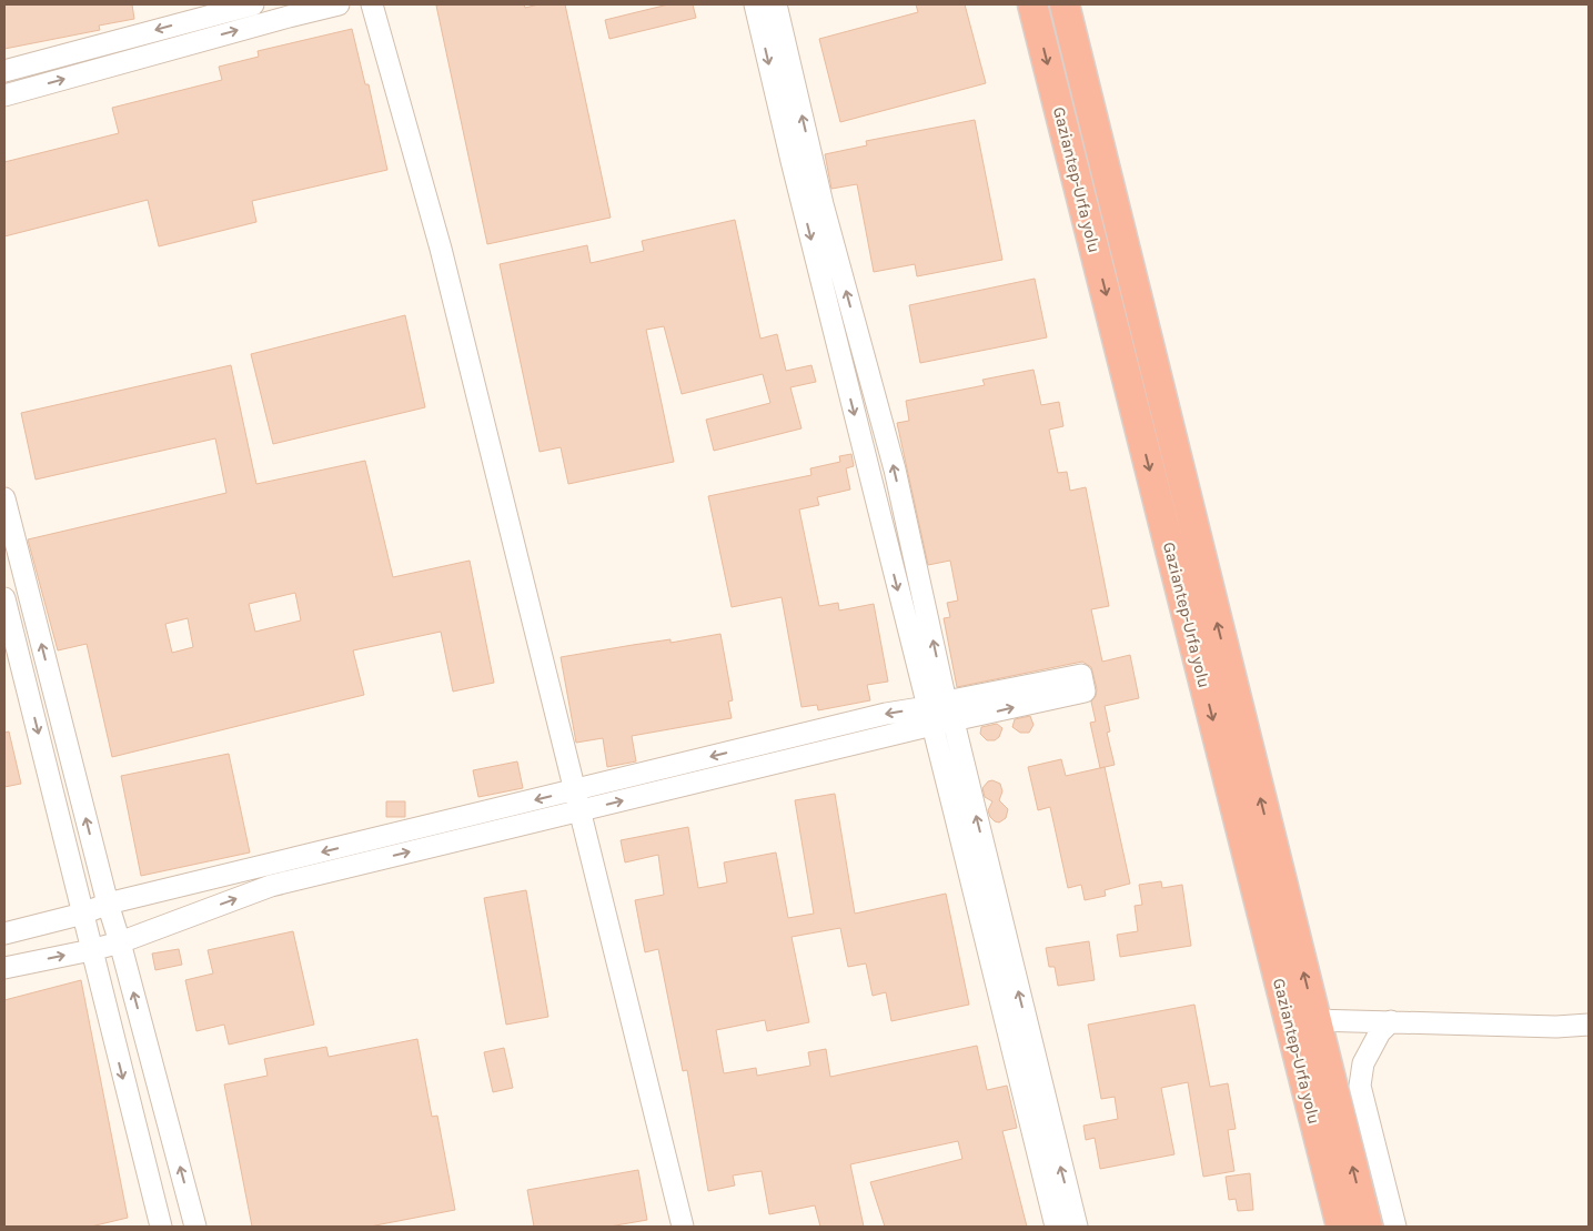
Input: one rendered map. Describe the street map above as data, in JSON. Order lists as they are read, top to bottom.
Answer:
{
  "streets": {
    "highway": ["Gaziantep-Urfa yolu"]
  }
}
